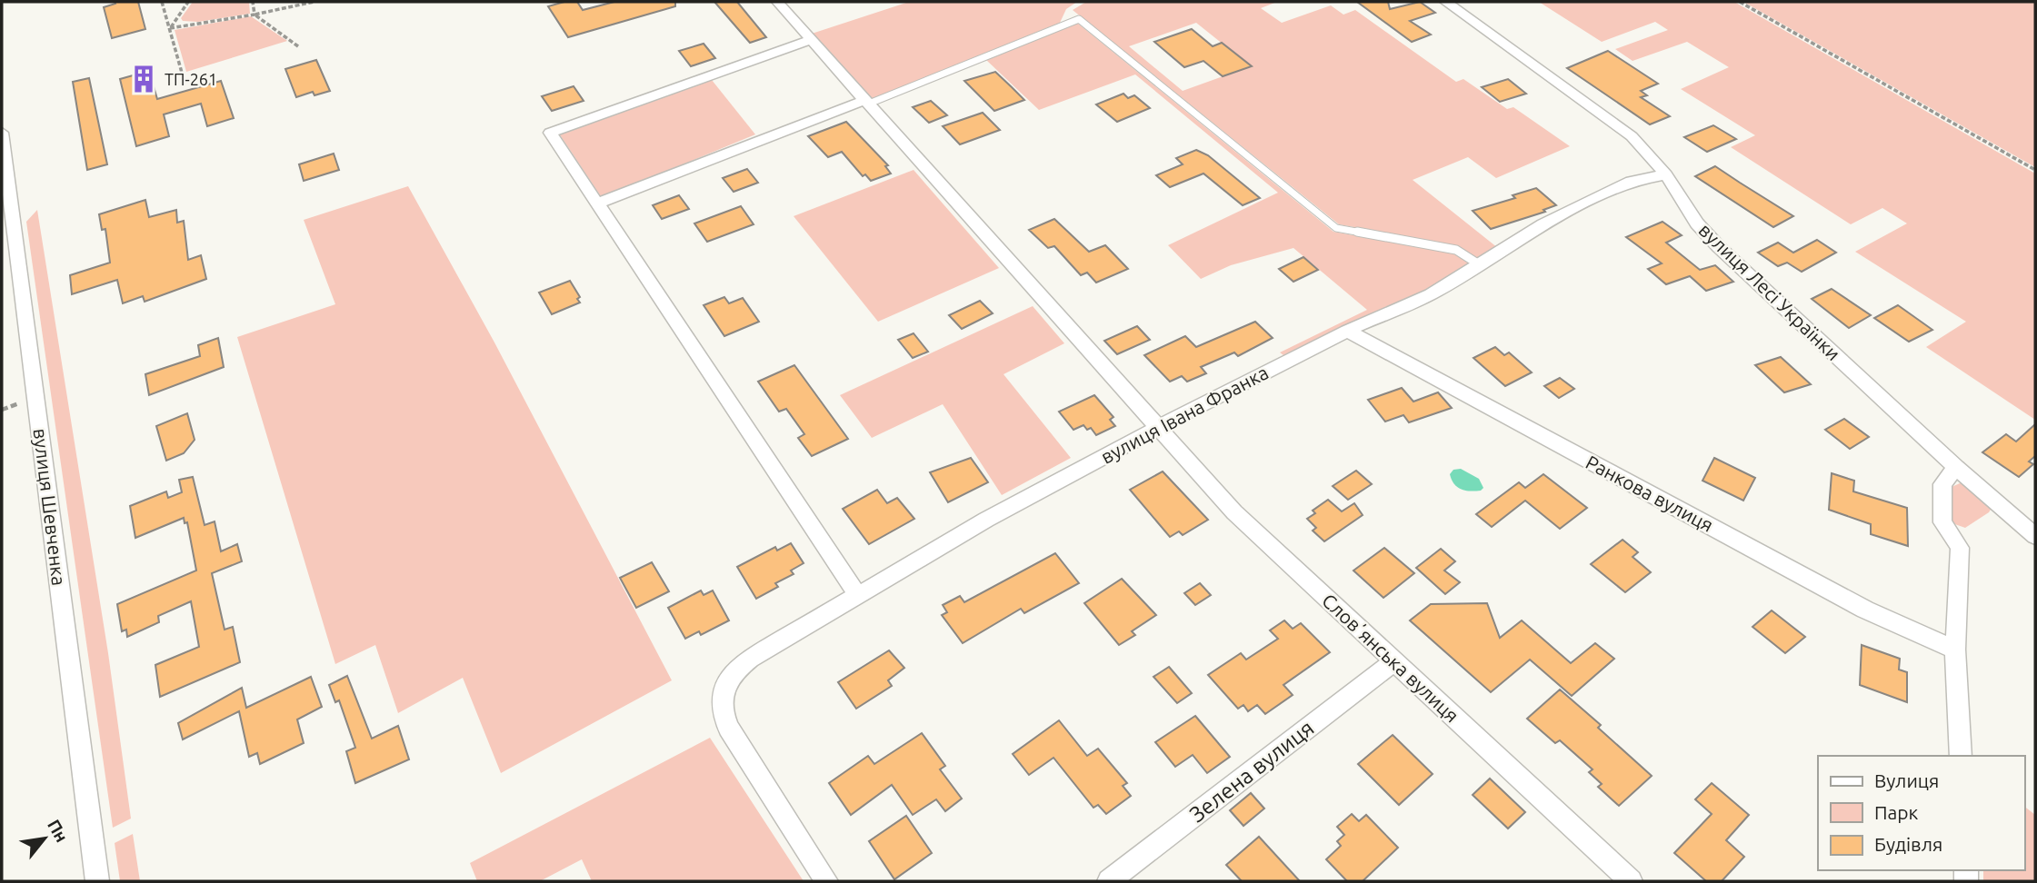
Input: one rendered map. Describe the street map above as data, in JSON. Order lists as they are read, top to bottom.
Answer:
{
  "streets": {
    "street": [
      "вулиця Лесі Українки",
      "вулиця Івана Франка",
      "Ранкова вулиця",
      "вулиця Шевченка",
      "Словʼянська вулиця",
      "Зелена вулиця"
    ]
  },
  "crossings": [
    ["вулиця Лесі Українки", "вулиця Івана Франка"],
    ["вулиця Івана Франка", "Ранкова вулиця"],
    ["вулиця Івана Франка", "Словʼянська вулиця"],
    ["Словʼянська вулиця", "Зелена вулиця"]
  ],
  "places": {
    "building": ["ТП-261"]
  },
  "legend": ["Вулиця", "Парк", "Будівля"],
  "north": "top right"
}
